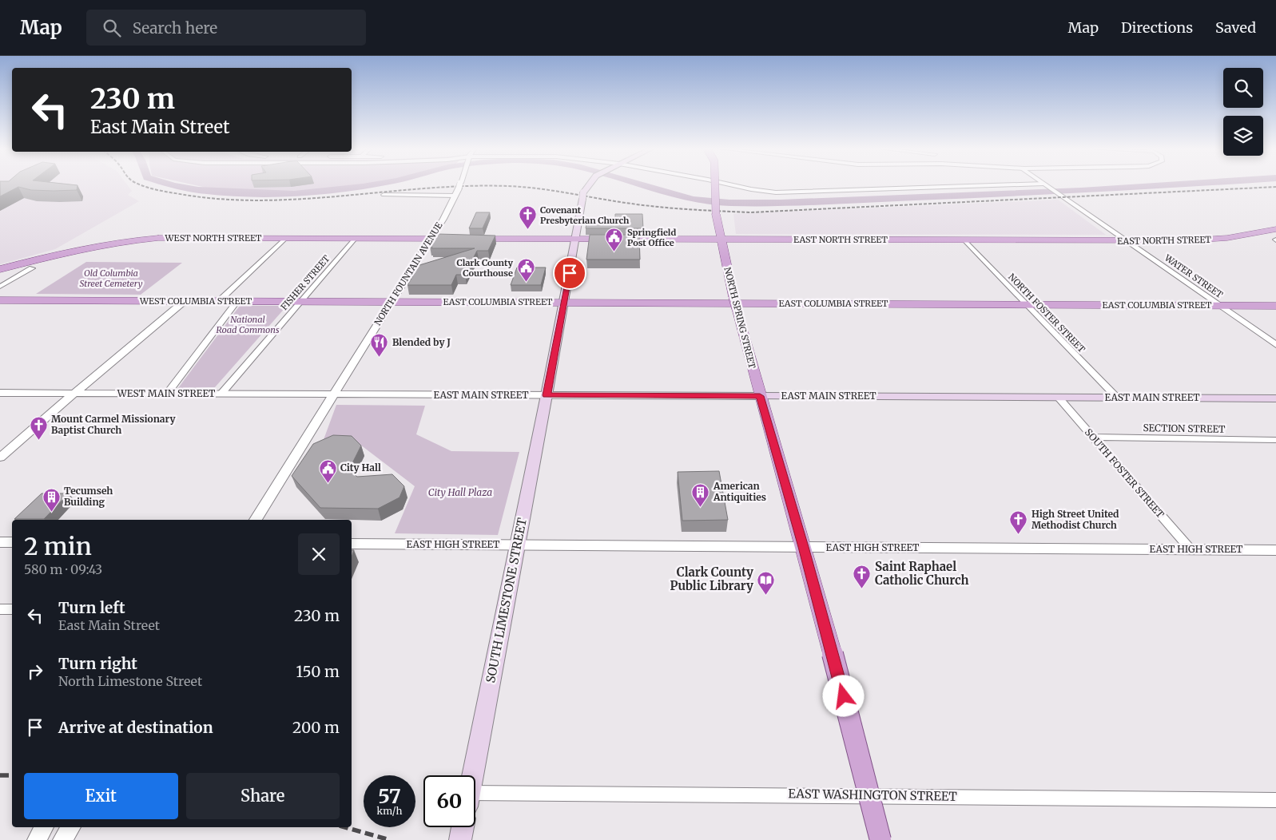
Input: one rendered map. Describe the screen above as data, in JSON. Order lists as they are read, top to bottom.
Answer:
{
  "streets": {
    "main road": [
      "WEST NORTH STREET",
      "EAST NORTH STREET",
      "WEST COLUMBIA STREET",
      "EAST COLUMBIA STREET",
      "NORTH SPRING STREET",
      "EAST MAIN STREET",
      "SOUTH LIMESTONE STREET"
    ],
    "street": [
      "NORTH FOUNTAIN AVENUE",
      "WATER STREET",
      "FISHER STREET",
      "NORTH FOSTER STREET",
      "WEST MAIN STREET",
      "SECTION STREET",
      "SOUTH FOSTER STREET",
      "EAST HIGH STREET",
      "EAST WASHINGTON STREET"
    ]
  },
  "crossings": [
    ["WEST NORTH STREET", "EAST NORTH STREET"],
    ["WEST NORTH STREET", "NORTH FOUNTAIN AVENUE"],
    ["WEST NORTH STREET", "FISHER STREET"],
    ["EAST NORTH STREET", "NORTH FOUNTAIN AVENUE"],
    ["EAST NORTH STREET", "WATER STREET"],
    ["EAST NORTH STREET", "NORTH FOSTER STREET"],
    ["EAST NORTH STREET", "NORTH SPRING STREET"],
    ["EAST NORTH STREET", "SOUTH LIMESTONE STREET"],
    ["NORTH FOUNTAIN AVENUE", "WEST COLUMBIA STREET"],
    ["NORTH FOUNTAIN AVENUE", "EAST COLUMBIA STREET"],
    ["NORTH FOUNTAIN AVENUE", "WEST MAIN STREET"],
    ["NORTH FOUNTAIN AVENUE", "EAST MAIN STREET"],
    ["WATER STREET", "EAST COLUMBIA STREET"],
    ["FISHER STREET", "WEST COLUMBIA STREET"],
    ["FISHER STREET", "WEST MAIN STREET"],
    ["WEST COLUMBIA STREET", "EAST COLUMBIA STREET"],
    ["EAST COLUMBIA STREET", "NORTH FOSTER STREET"],
    ["EAST COLUMBIA STREET", "SOUTH LIMESTONE STREET"],
    ["NORTH FOSTER STREET", "EAST MAIN STREET"],
    ["NORTH SPRING STREET", "EAST MAIN STREET"],
    ["NORTH SPRING STREET", "EAST HIGH STREET"],
    ["WEST MAIN STREET", "EAST MAIN STREET"],
    ["EAST MAIN STREET", "SOUTH FOSTER STREET"],
    ["EAST MAIN STREET", "SOUTH LIMESTONE STREET"],
    ["SECTION STREET", "SOUTH FOSTER STREET"],
    ["SOUTH FOSTER STREET", "EAST HIGH STREET"],
    ["EAST HIGH STREET", "SOUTH LIMESTONE STREET"]
  ],
  "parks": ["Old Columbia Street Cemetery", "National Road Commons", "City Hall Plaza"],
  "places": {
    "church": [
      "Covenant Presbyterian Church",
      "Mount Carmel Missionary Baptist Church",
      "High Street United Methodist Church",
      "Saint Raphael Catholic Church"
    ],
    "public building": ["Springfield Post Office", "Clark County Courthouse", "City Hall"],
    "restaurant": ["Blended by J"],
    "building": ["American Antiquities", "Tecumseh Building"],
    "library": ["Clark County Public Library"]
  },
  "page": {
    "header": "Map",
    "search": "Search here",
    "nav": ["Map", "Directions", "Saved"],
    "turn": ["230 m", "East Main Street"],
    "heading": ["2 min", "580 m · 09:43"],
    "list": [
      {
        "name": "Turn left",
        "note": "East Main Street",
        "value": "230 m"
      },
      {
        "name": "Turn right",
        "note": "North Limestone Street",
        "value": "150 m"
      },
      {
        "name": "Arrive at destination",
        "value": "200 m"
      }
    ],
    "buttons": ["Exit", "Share"],
    "speed": "57 km/h",
    "limit": "60"
  }
}
